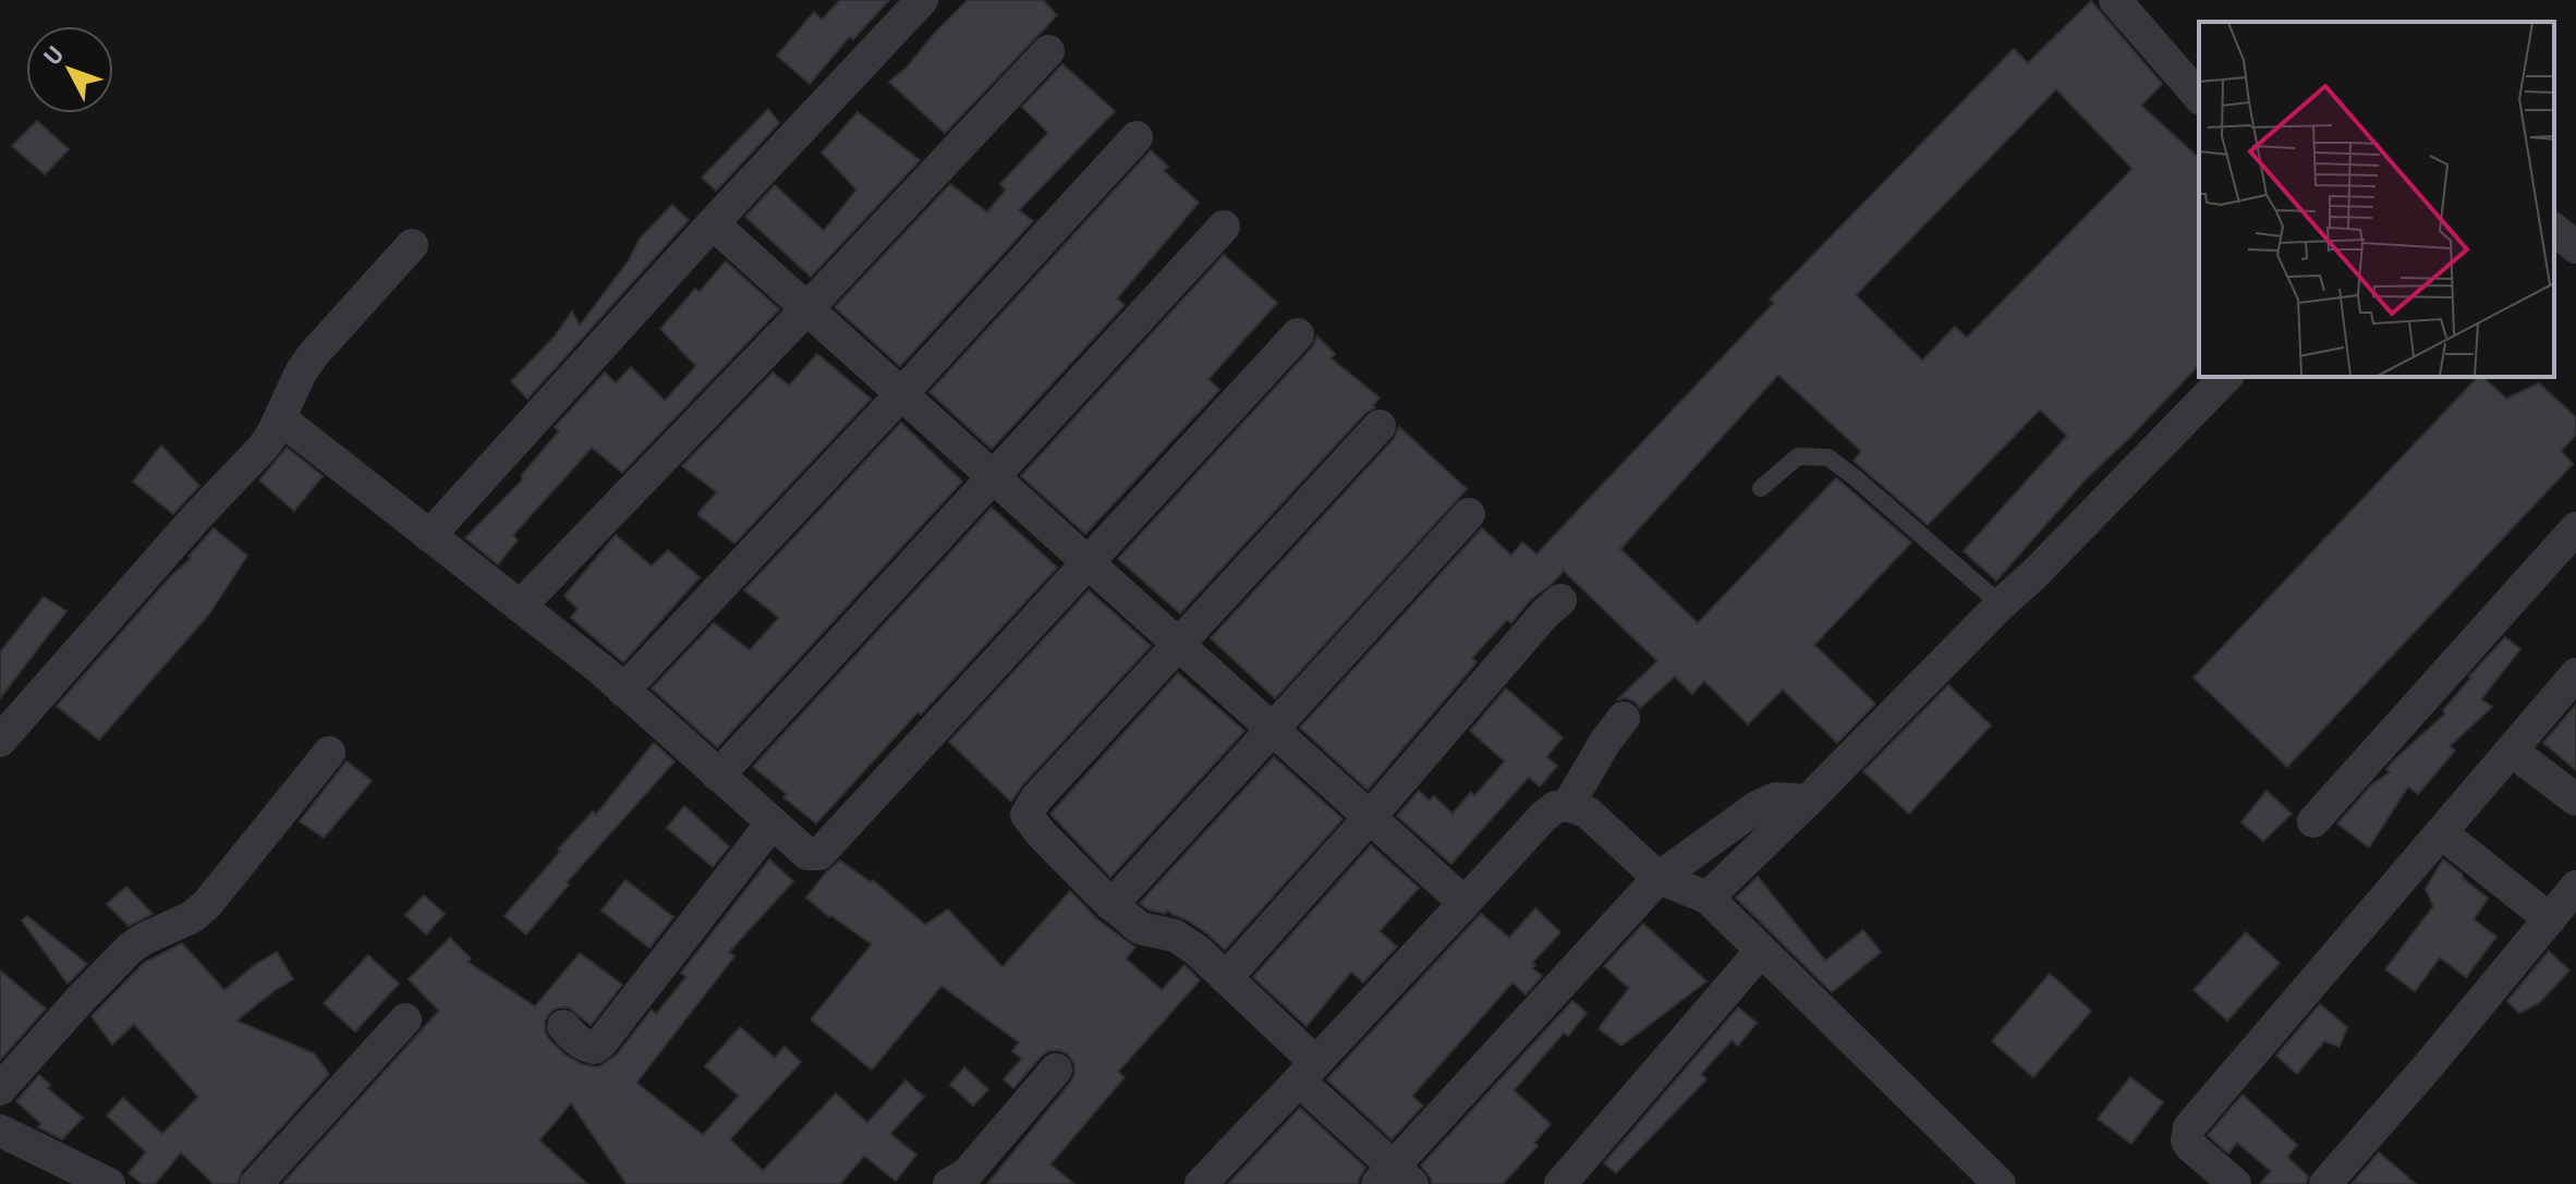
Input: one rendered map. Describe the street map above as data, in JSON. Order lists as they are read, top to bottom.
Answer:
{
  "north": "top left"
}
